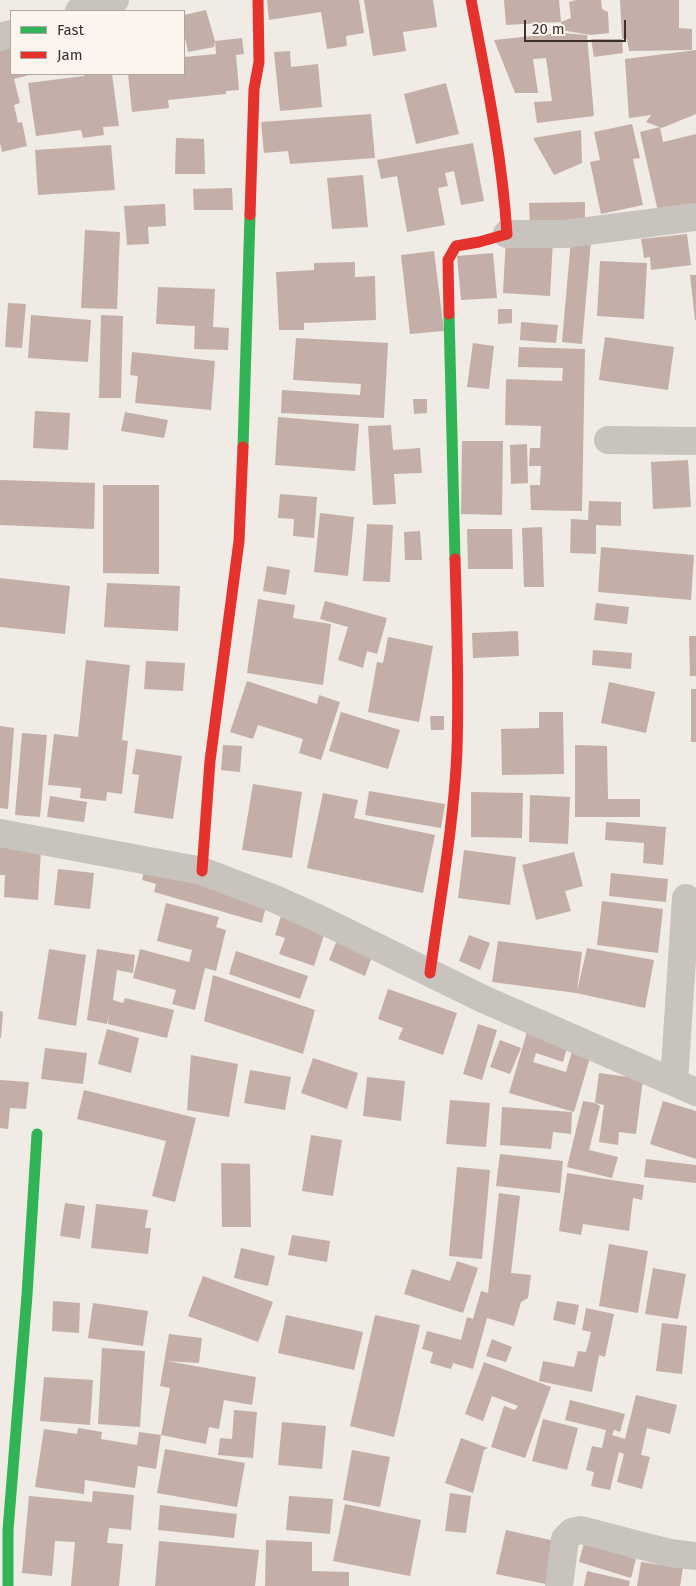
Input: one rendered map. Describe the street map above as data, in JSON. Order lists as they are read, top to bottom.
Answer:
{
  "legend": ["Fast", "Jam"],
  "scale_bar": "20 m"
}
